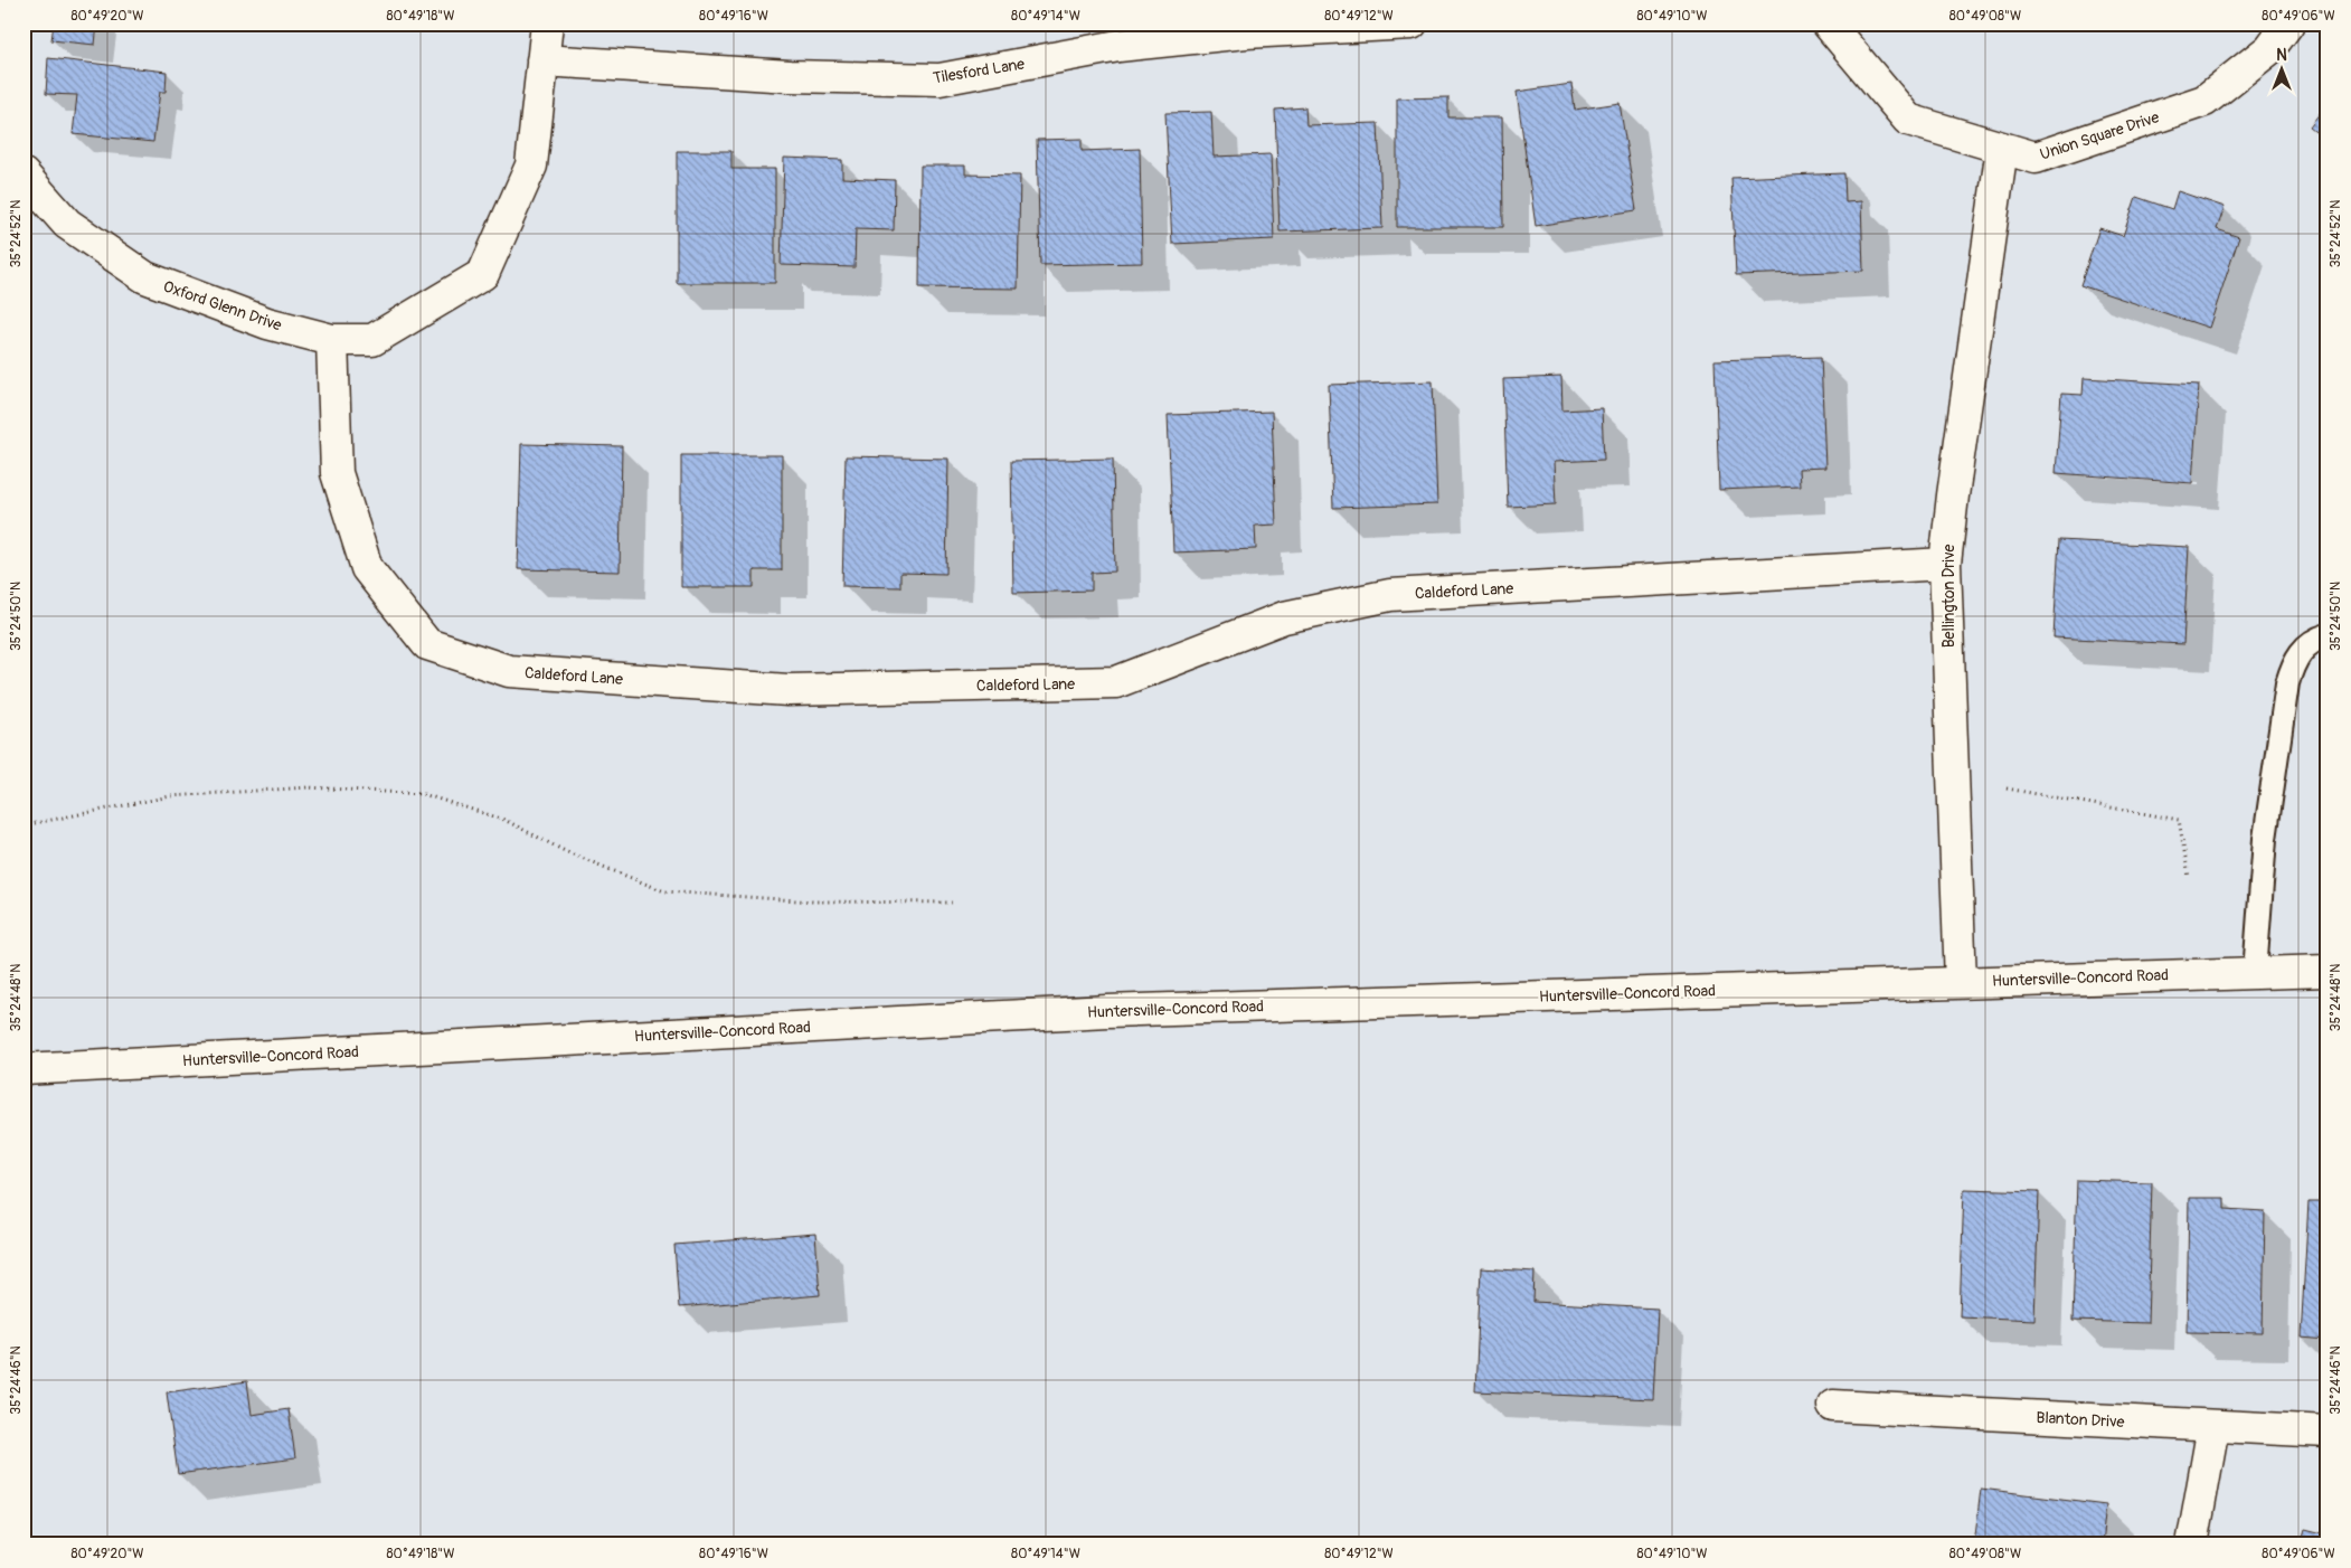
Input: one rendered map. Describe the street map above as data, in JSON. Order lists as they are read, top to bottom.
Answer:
{
  "streets": {
    "street": [
      "Tilesford Lane",
      "Union Square Drive",
      "Oxford Glenn Drive",
      "Caldeford Lane",
      "Bellington Drive",
      "Huntersville-Concord Road",
      "Blanton Drive"
    ]
  },
  "crossings": [
    ["Tilesford Lane", "Oxford Glenn Drive"],
    ["Union Square Drive", "Bellington Drive"],
    ["Oxford Glenn Drive", "Caldeford Lane"],
    ["Caldeford Lane", "Bellington Drive"],
    ["Bellington Drive", "Huntersville-Concord Road"]
  ],
  "north": "top",
  "coordinates": [
    "80°49'20\"W",
    "80°49'18\"W",
    "80°49'16\"W",
    "80°49'14\"W",
    "80°49'12\"W",
    "80°49'10\"W",
    "80°49'08\"W",
    "80°49'06\"W",
    "35°24'52\"N",
    "35°24'50\"N",
    "35°24'48\"N",
    "35°24'46\"N"
  ]
}
